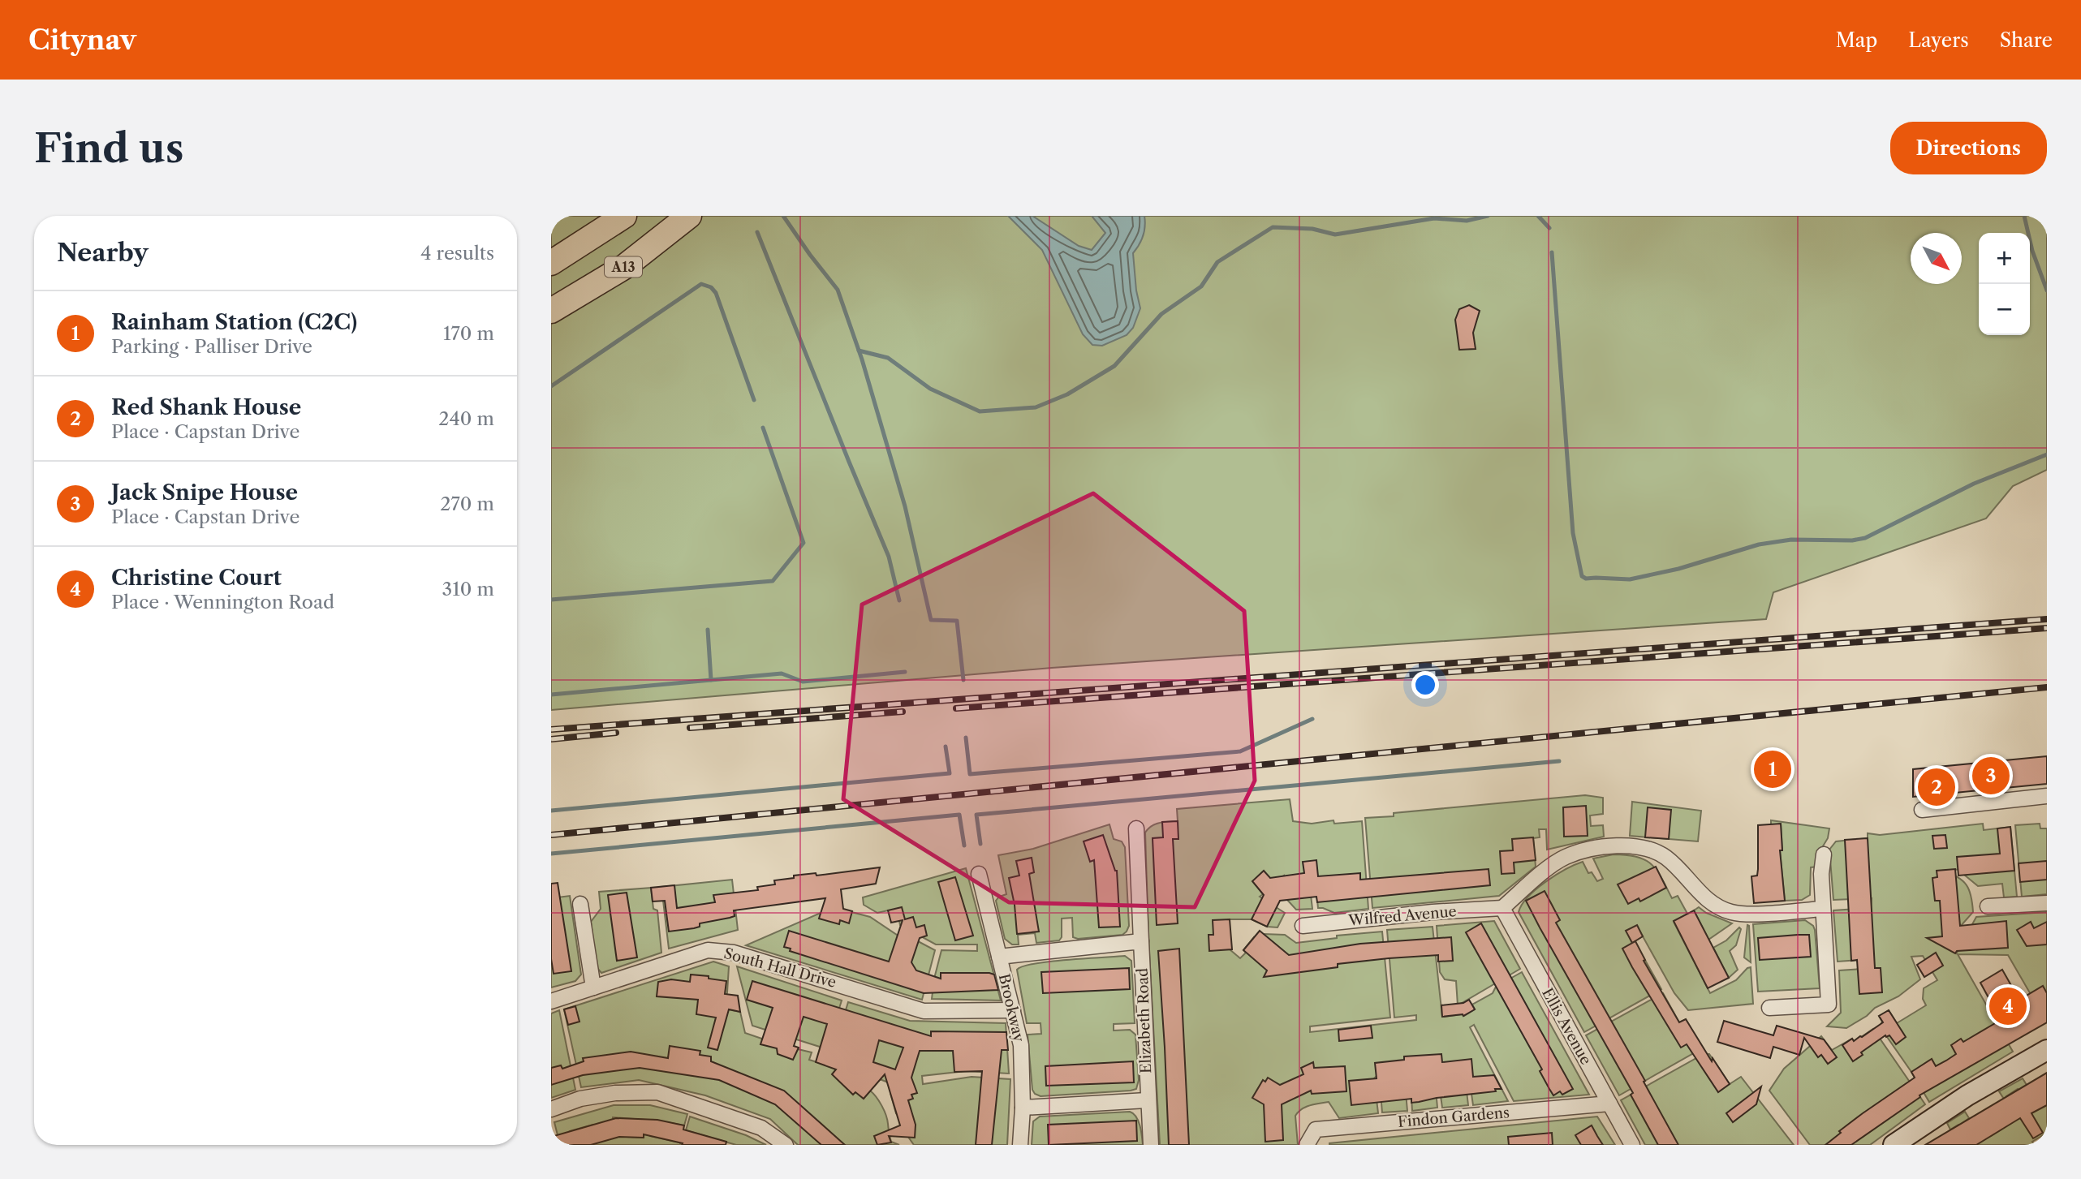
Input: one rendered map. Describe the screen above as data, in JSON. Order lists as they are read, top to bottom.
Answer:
{
  "streets": {
    "highway": ["A13"],
    "street": [
      "Wilfred Avenue",
      "South Hall Drive",
      "Brookway",
      "Elizabeth Road",
      "Ellis Avenue",
      "Findon Gardens"
    ]
  },
  "crossings": [
    ["Wilfred Avenue", "Ellis Avenue"],
    ["South Hall Drive", "Brookway"],
    ["Ellis Avenue", "Findon Gardens"]
  ],
  "north": "bottom right",
  "page": {
    "header": "Citynav",
    "nav": ["Map", "Layers", "Share"],
    "buttons": "Directions",
    "title": "Find us",
    "heading": ["Nearby", "4 results"],
    "map_buttons": ["+", "−"],
    "list": [
      {
        "mark": "1",
        "name": "Rainham Station (C2C)",
        "note": "Parking · Palliser Drive",
        "value": "170 m"
      },
      {
        "mark": "2",
        "name": "Red Shank House",
        "note": "Place · Capstan Drive",
        "value": "240 m"
      },
      {
        "mark": "3",
        "name": "Jack Snipe House",
        "note": "Place · Capstan Drive",
        "value": "270 m"
      },
      {
        "mark": "4",
        "name": "Christine Court",
        "note": "Place · Wennington Road",
        "value": "310 m"
      }
    ],
    "pins": [
      "1",
      "3",
      "2",
      "4"
    ]
  }
}
